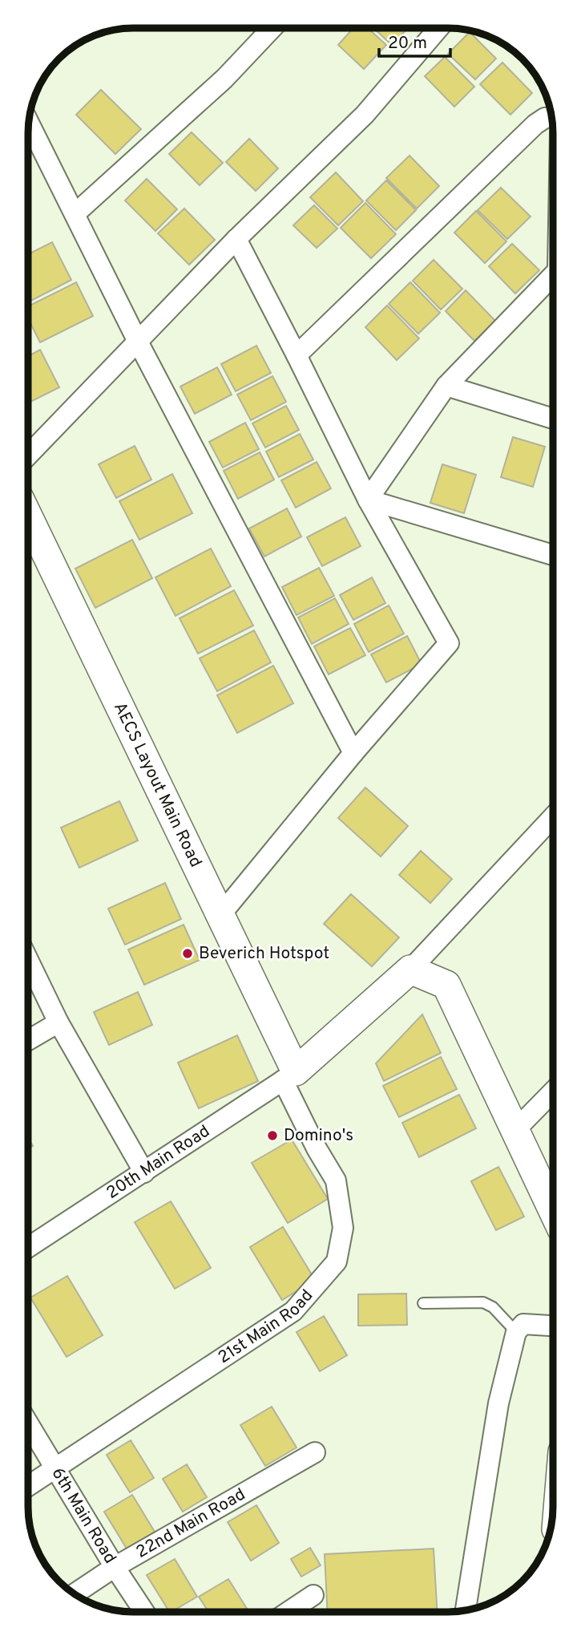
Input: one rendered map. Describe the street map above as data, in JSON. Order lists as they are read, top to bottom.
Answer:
{
  "streets": {
    "street": [
      "AECS Layout Main Road",
      "20th Main Road",
      "21st Main Road",
      "6th Main Road",
      "22nd Main Road"
    ]
  },
  "crossings": [
    ["AECS Layout Main Road", "20th Main Road"],
    ["AECS Layout Main Road", "21st Main Road"],
    ["20th Main Road", "21st Main Road"],
    ["21st Main Road", "6th Main Road"],
    ["6th Main Road", "22nd Main Road"]
  ],
  "places": ["Beverich Hotspot", "Domino's"],
  "scale_bar": "20 m"
}
